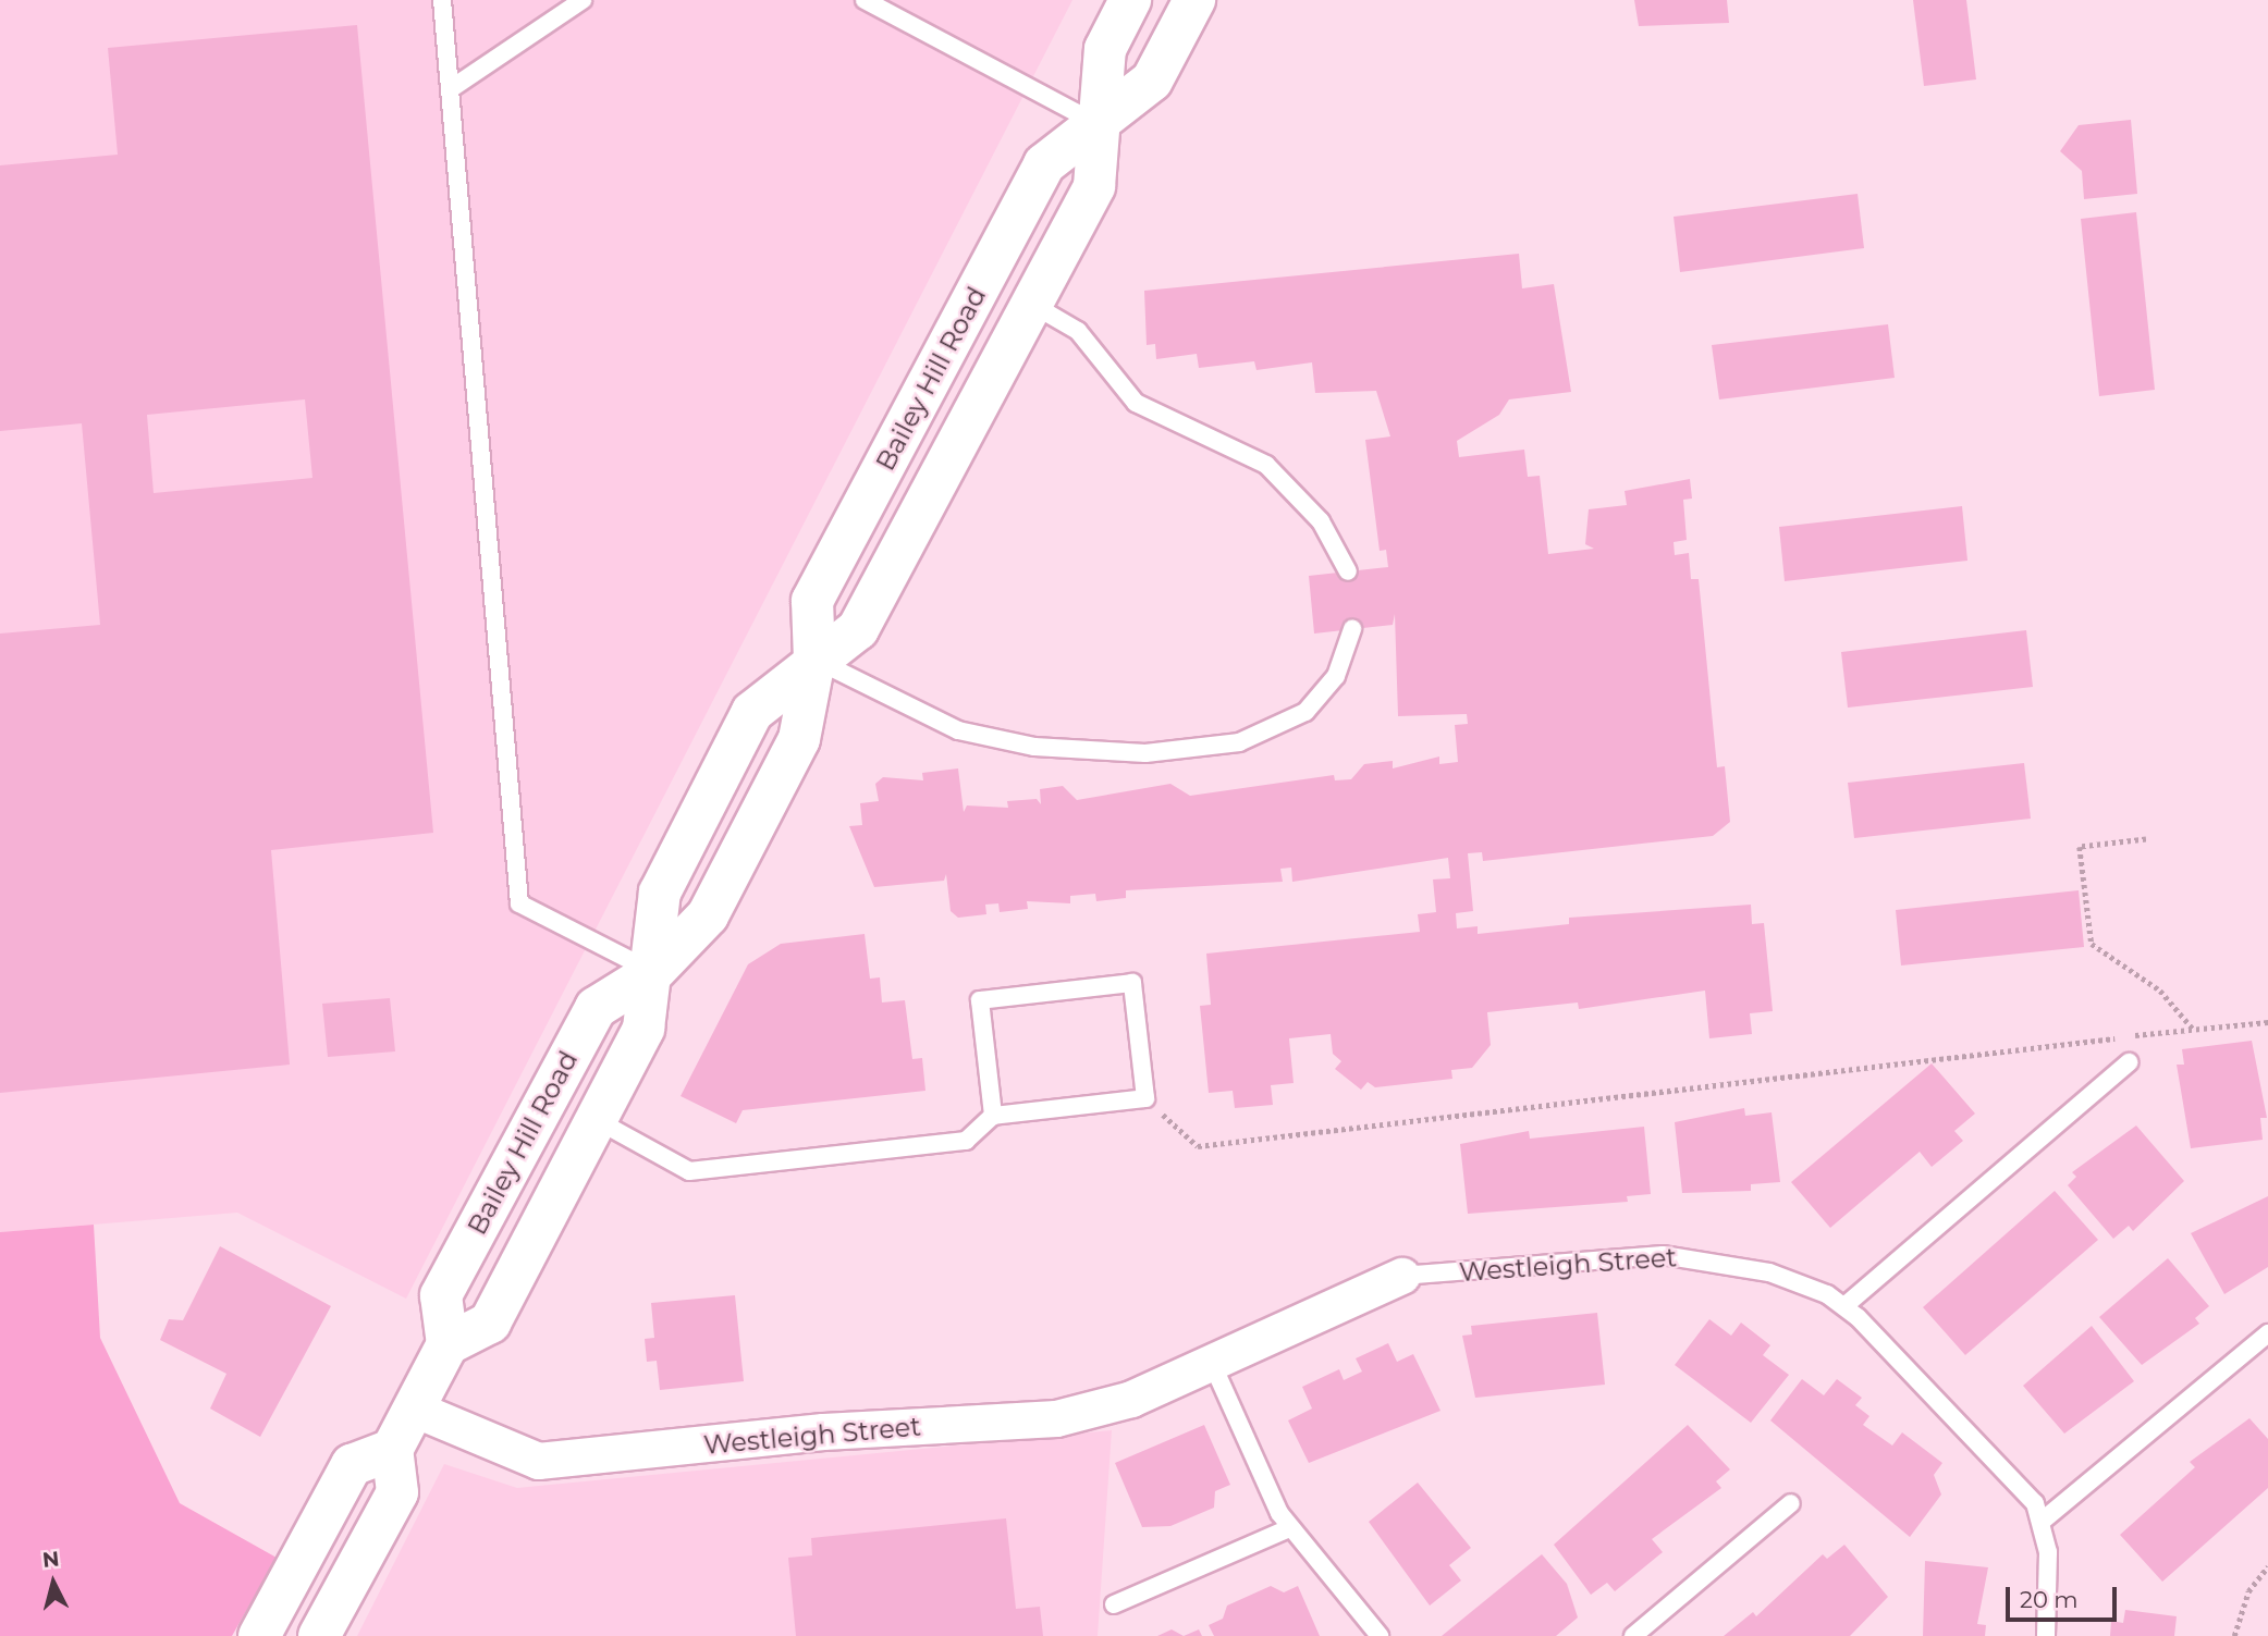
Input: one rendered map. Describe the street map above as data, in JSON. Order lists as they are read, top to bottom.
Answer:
{
  "streets": {
    "main road": ["Bailey Hill Road"],
    "street": ["Westleigh Street"]
  },
  "scale_bar": "20 m",
  "north": "top"
}
